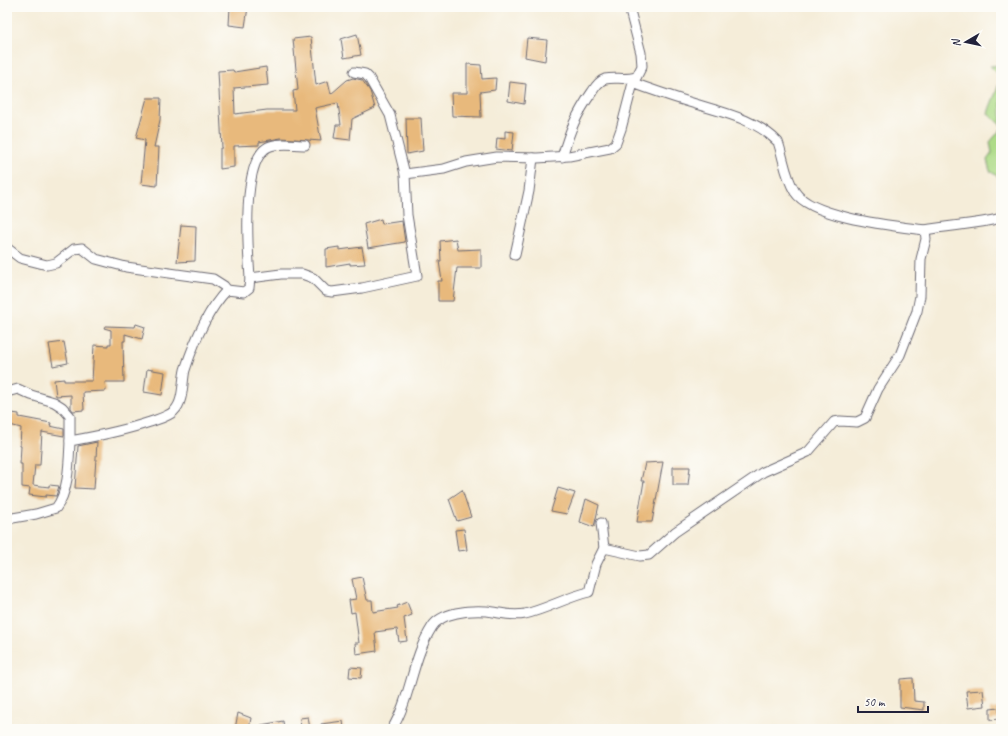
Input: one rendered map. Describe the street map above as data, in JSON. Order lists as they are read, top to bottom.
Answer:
{
  "scale_bar": "50 m",
  "north": "left"
}
